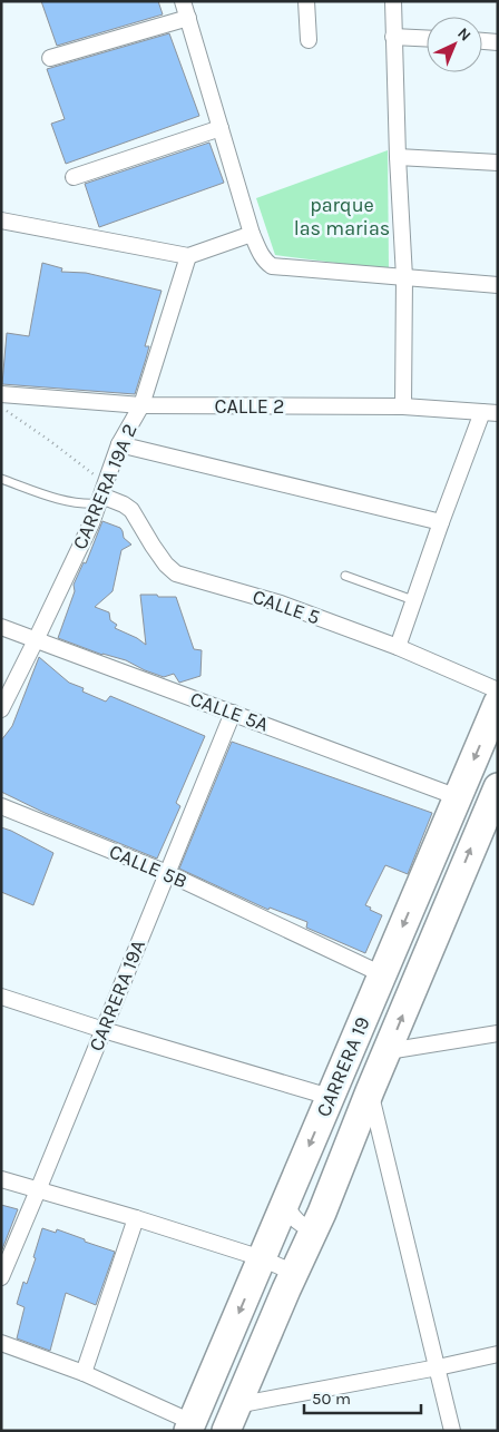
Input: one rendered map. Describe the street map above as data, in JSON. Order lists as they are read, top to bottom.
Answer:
{
  "streets": {
    "highway": ["CARRERA 19"],
    "street": [
      "CALLE 2",
      "CARRERA 19A 2",
      "CALLE 5",
      "CALLE 5A",
      "CALLE 5B",
      "CARRERA 19A"
    ]
  },
  "crossings": [
    ["CALLE 2", "CARRERA 19A 2"],
    ["CARRERA 19A 2", "CALLE 5"],
    ["CARRERA 19A 2", "CALLE 5A"],
    ["CALLE 5A", "CARRERA 19A"],
    ["CALLE 5A", "CARRERA 19"],
    ["CALLE 5B", "CARRERA 19A"],
    ["CALLE 5B", "CARRERA 19"]
  ],
  "parks": ["parque las marias"],
  "scale_bar": "50 m",
  "north": "top right"
}
